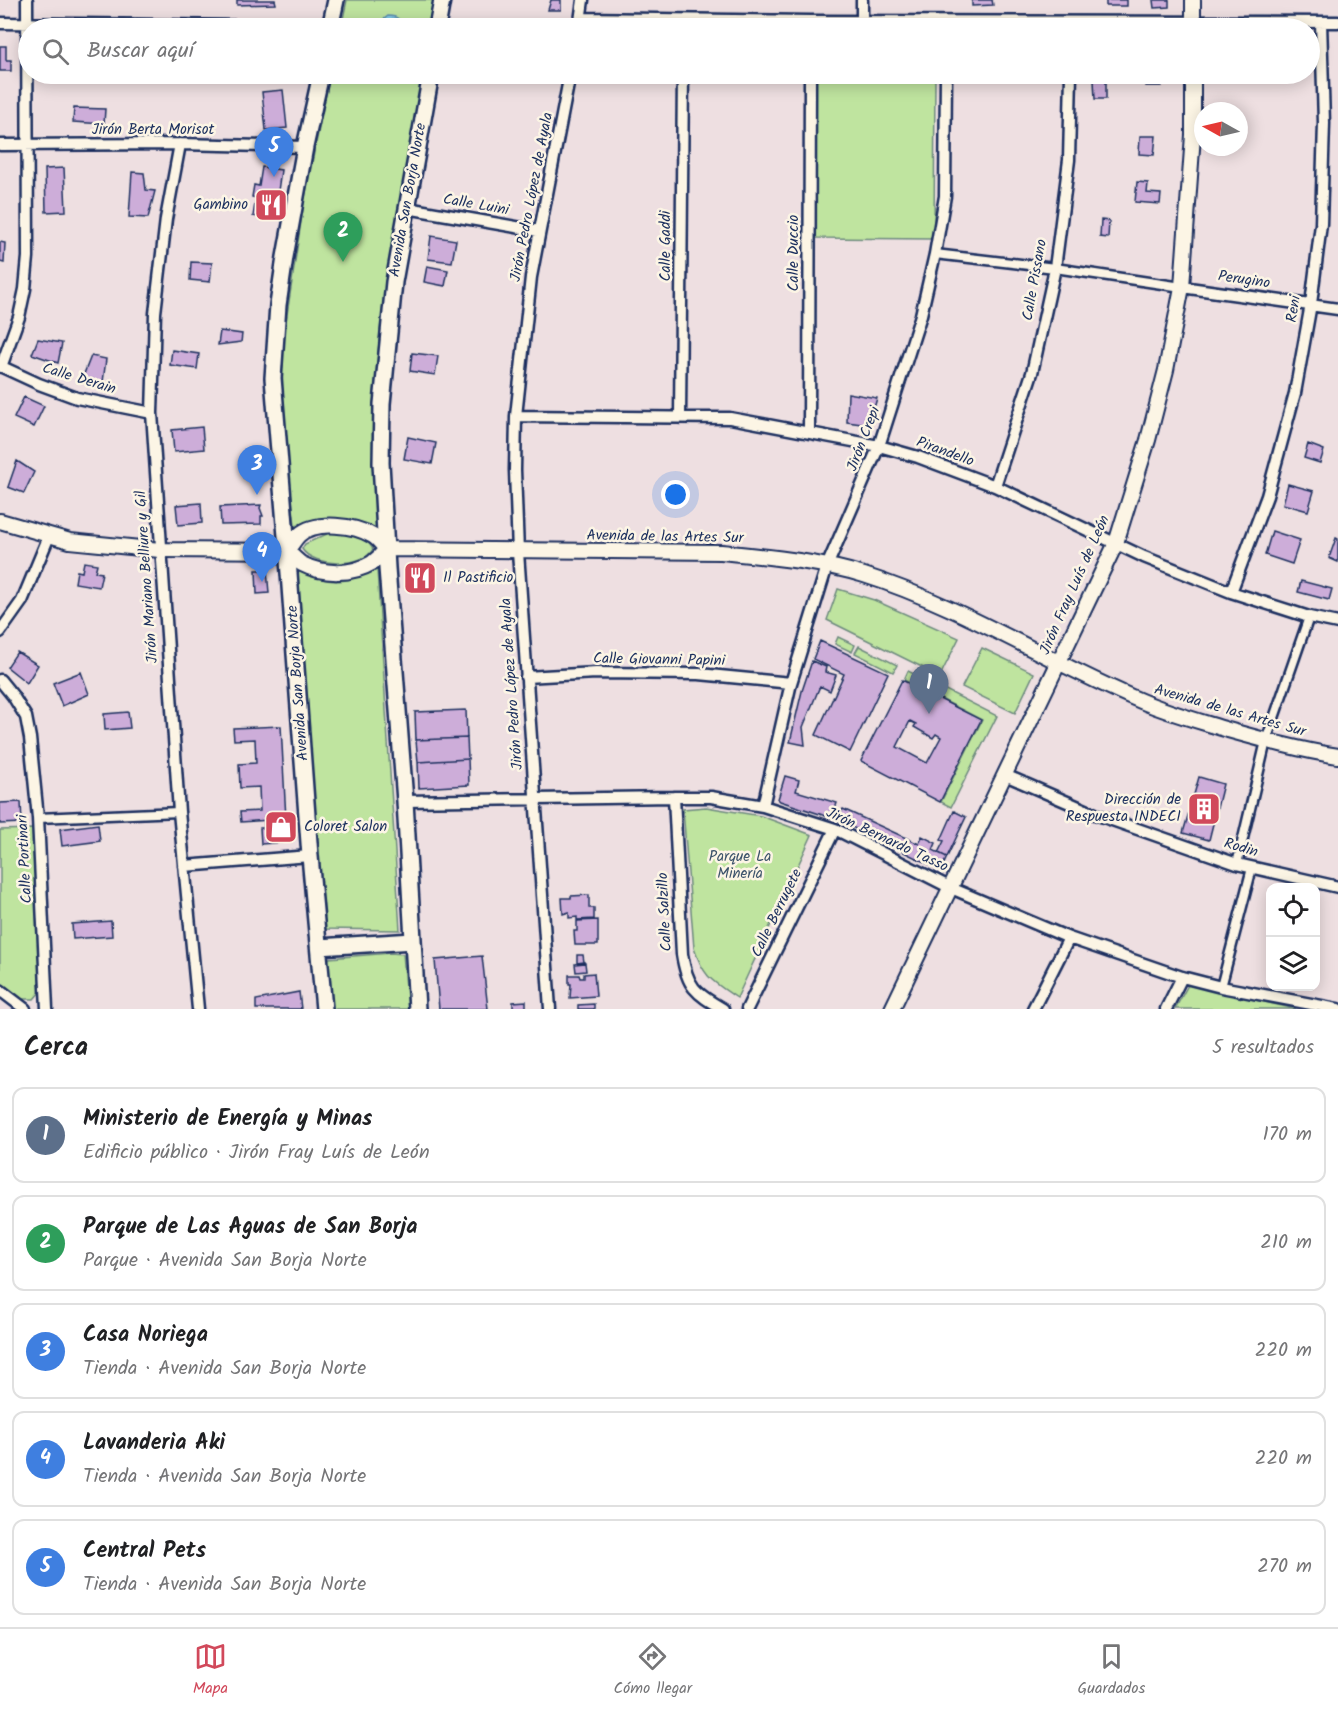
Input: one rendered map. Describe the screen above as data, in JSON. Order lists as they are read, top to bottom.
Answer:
{
  "streets": {
    "main road": ["Avenida San Borja Norte"],
    "street": [
      "Jirón Berta Morisot",
      "Jirón Pedro López de Ayala",
      "Calle Luini",
      "Calle Gaddi",
      "Calle Duccio",
      "Calle Pissano",
      "Perugino",
      "Reni",
      "Calle Derain",
      "Jirón Crepi",
      "Pirandello",
      "Avenida de las Artes Sur",
      "Jirón Mariano Belliure y Gil",
      "Jirón Fray Luís de León",
      "Calle Giovanni Papini",
      "Jirón Bernardo Tasso",
      "Rodin",
      "Calle Portinari",
      "Calle Salzillo",
      "Calle Berrugete"
    ]
  },
  "crossings": [
    ["Jirón Berta Morisot", "Avenida San Borja Norte"],
    ["Jirón Berta Morisot", "Jirón Mariano Belliure y Gil"],
    ["Jirón Pedro López de Ayala", "Calle Luini"],
    ["Jirón Pedro López de Ayala", "Pirandello"],
    ["Jirón Pedro López de Ayala", "Avenida de las Artes Sur"],
    ["Jirón Pedro López de Ayala", "Calle Giovanni Papini"],
    ["Jirón Pedro López de Ayala", "Jirón Bernardo Tasso"],
    ["Avenida San Borja Norte", "Calle Luini"],
    ["Avenida San Borja Norte", "Avenida de las Artes Sur"],
    ["Avenida San Borja Norte", "Jirón Bernardo Tasso"],
    ["Calle Gaddi", "Pirandello"],
    ["Calle Duccio", "Pirandello"],
    ["Calle Pissano", "Pirandello"],
    ["Perugino", "Reni"],
    ["Perugino", "Jirón Fray Luís de León"],
    ["Reni", "Pirandello"],
    ["Calle Derain", "Jirón Mariano Belliure y Gil"],
    ["Jirón Crepi", "Pirandello"],
    ["Jirón Crepi", "Avenida de las Artes Sur"],
    ["Jirón Crepi", "Calle Giovanni Papini"],
    ["Jirón Crepi", "Jirón Bernardo Tasso"],
    ["Pirandello", "Jirón Fray Luís de León"],
    ["Avenida de las Artes Sur", "Jirón Fray Luís de León"],
    ["Jirón Fray Luís de León", "Jirón Bernardo Tasso"],
    ["Jirón Fray Luís de León", "Rodin"],
    ["Jirón Bernardo Tasso", "Calle Salzillo"],
    ["Jirón Bernardo Tasso", "Calle Berrugete"]
  ],
  "parks": ["Parque La Minería"],
  "places": {
    "restaurant": ["Gambino", "Il Pastificio"],
    "building": ["Dirección de Respuesta INDECI"],
    "shop": ["Coloret Salon"]
  },
  "north": "left",
  "page": {
    "search": "Buscar aquí",
    "pins": [
      "5",
      "2",
      "3",
      "4",
      "1"
    ],
    "heading": ["Cerca", "5 resultados"],
    "list": [
      {
        "mark": "1",
        "name": "Ministerio de Energía y Minas",
        "note": "Edificio público · Jirón Fray Luís de León",
        "value": "170 m"
      },
      {
        "mark": "2",
        "name": "Parque de Las Aguas de San Borja",
        "note": "Parque · Avenida San Borja Norte",
        "value": "210 m"
      },
      {
        "mark": "3",
        "name": "Casa Noriega",
        "note": "Tienda · Avenida San Borja Norte",
        "value": "220 m"
      },
      {
        "mark": "4",
        "name": "Lavanderia Aki",
        "note": "Tienda · Avenida San Borja Norte",
        "value": "220 m"
      },
      {
        "mark": "5",
        "name": "Central Pets",
        "note": "Tienda · Avenida San Borja Norte",
        "value": "270 m"
      }
    ],
    "nav": ["Mapa", "Cómo llegar", "Guardados"]
  }
}
